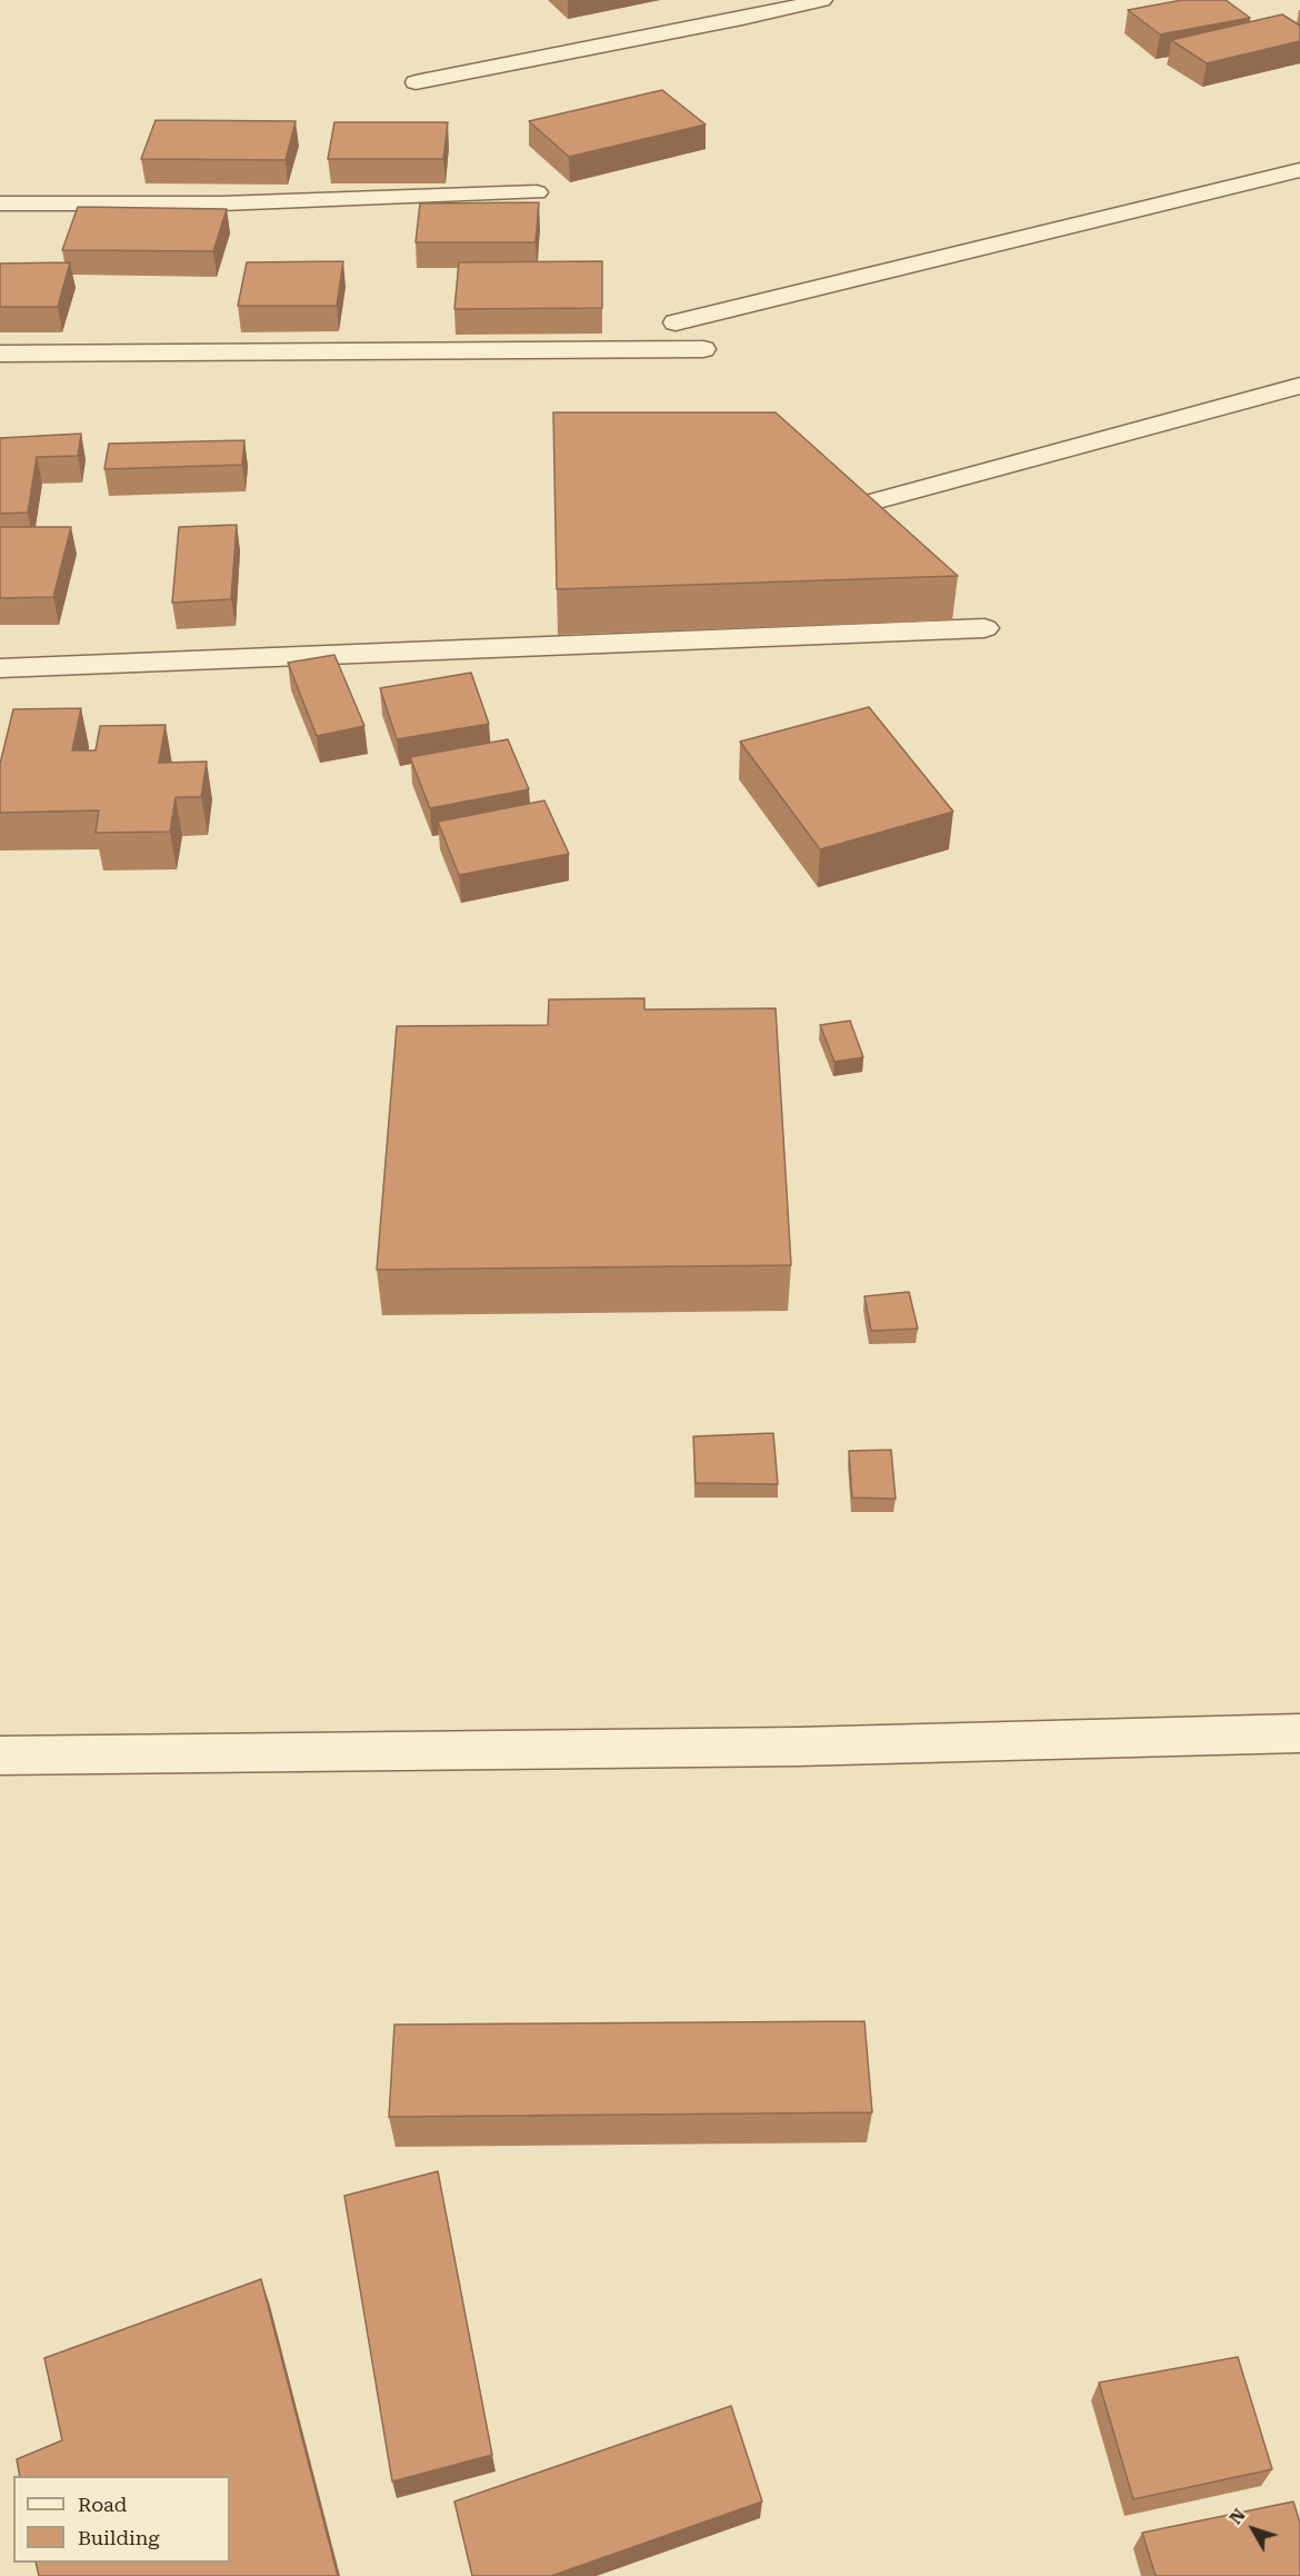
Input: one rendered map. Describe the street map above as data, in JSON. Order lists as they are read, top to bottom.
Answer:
{
  "legend": ["Road", "Building"],
  "north": "top left"
}
